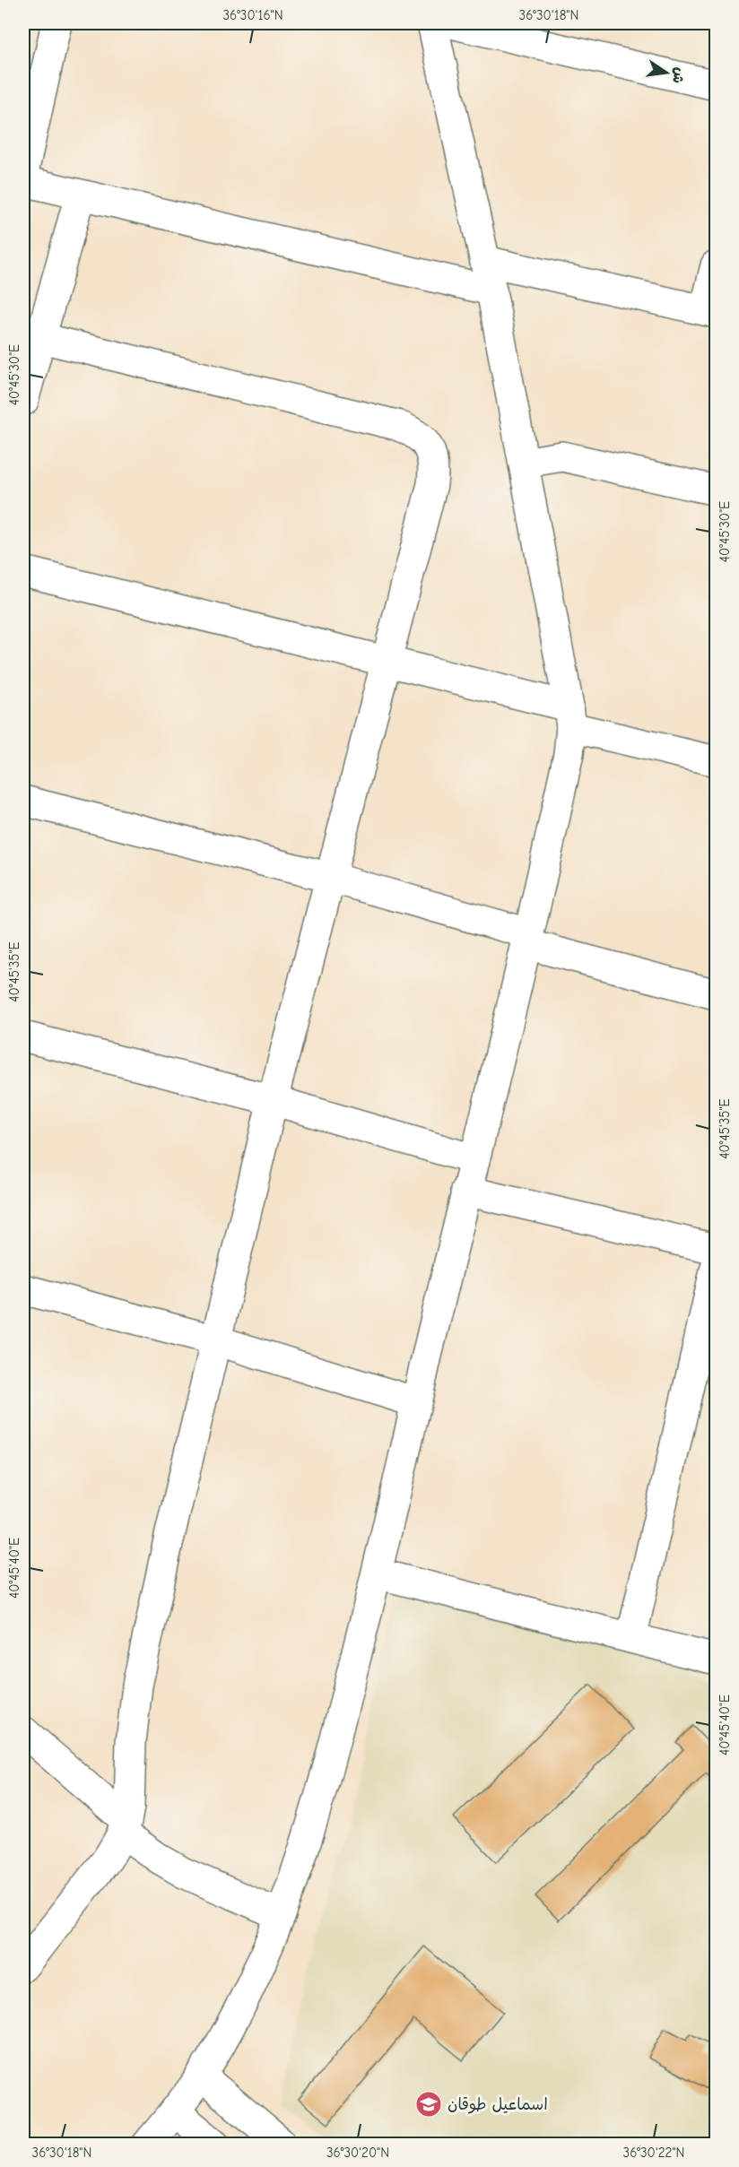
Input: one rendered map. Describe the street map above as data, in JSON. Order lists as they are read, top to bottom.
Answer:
{
  "places": {
    "school or university": ["اسماعيل طوقان"]
  },
  "north": "right",
  "coordinates": [
    "36°30'16\"N",
    "36°30'18\"N",
    "40°45'30\"E",
    "40°45'35\"E",
    "40°45'40\"E",
    "36°30'20\"N",
    "36°30'22\"N"
  ]
}
